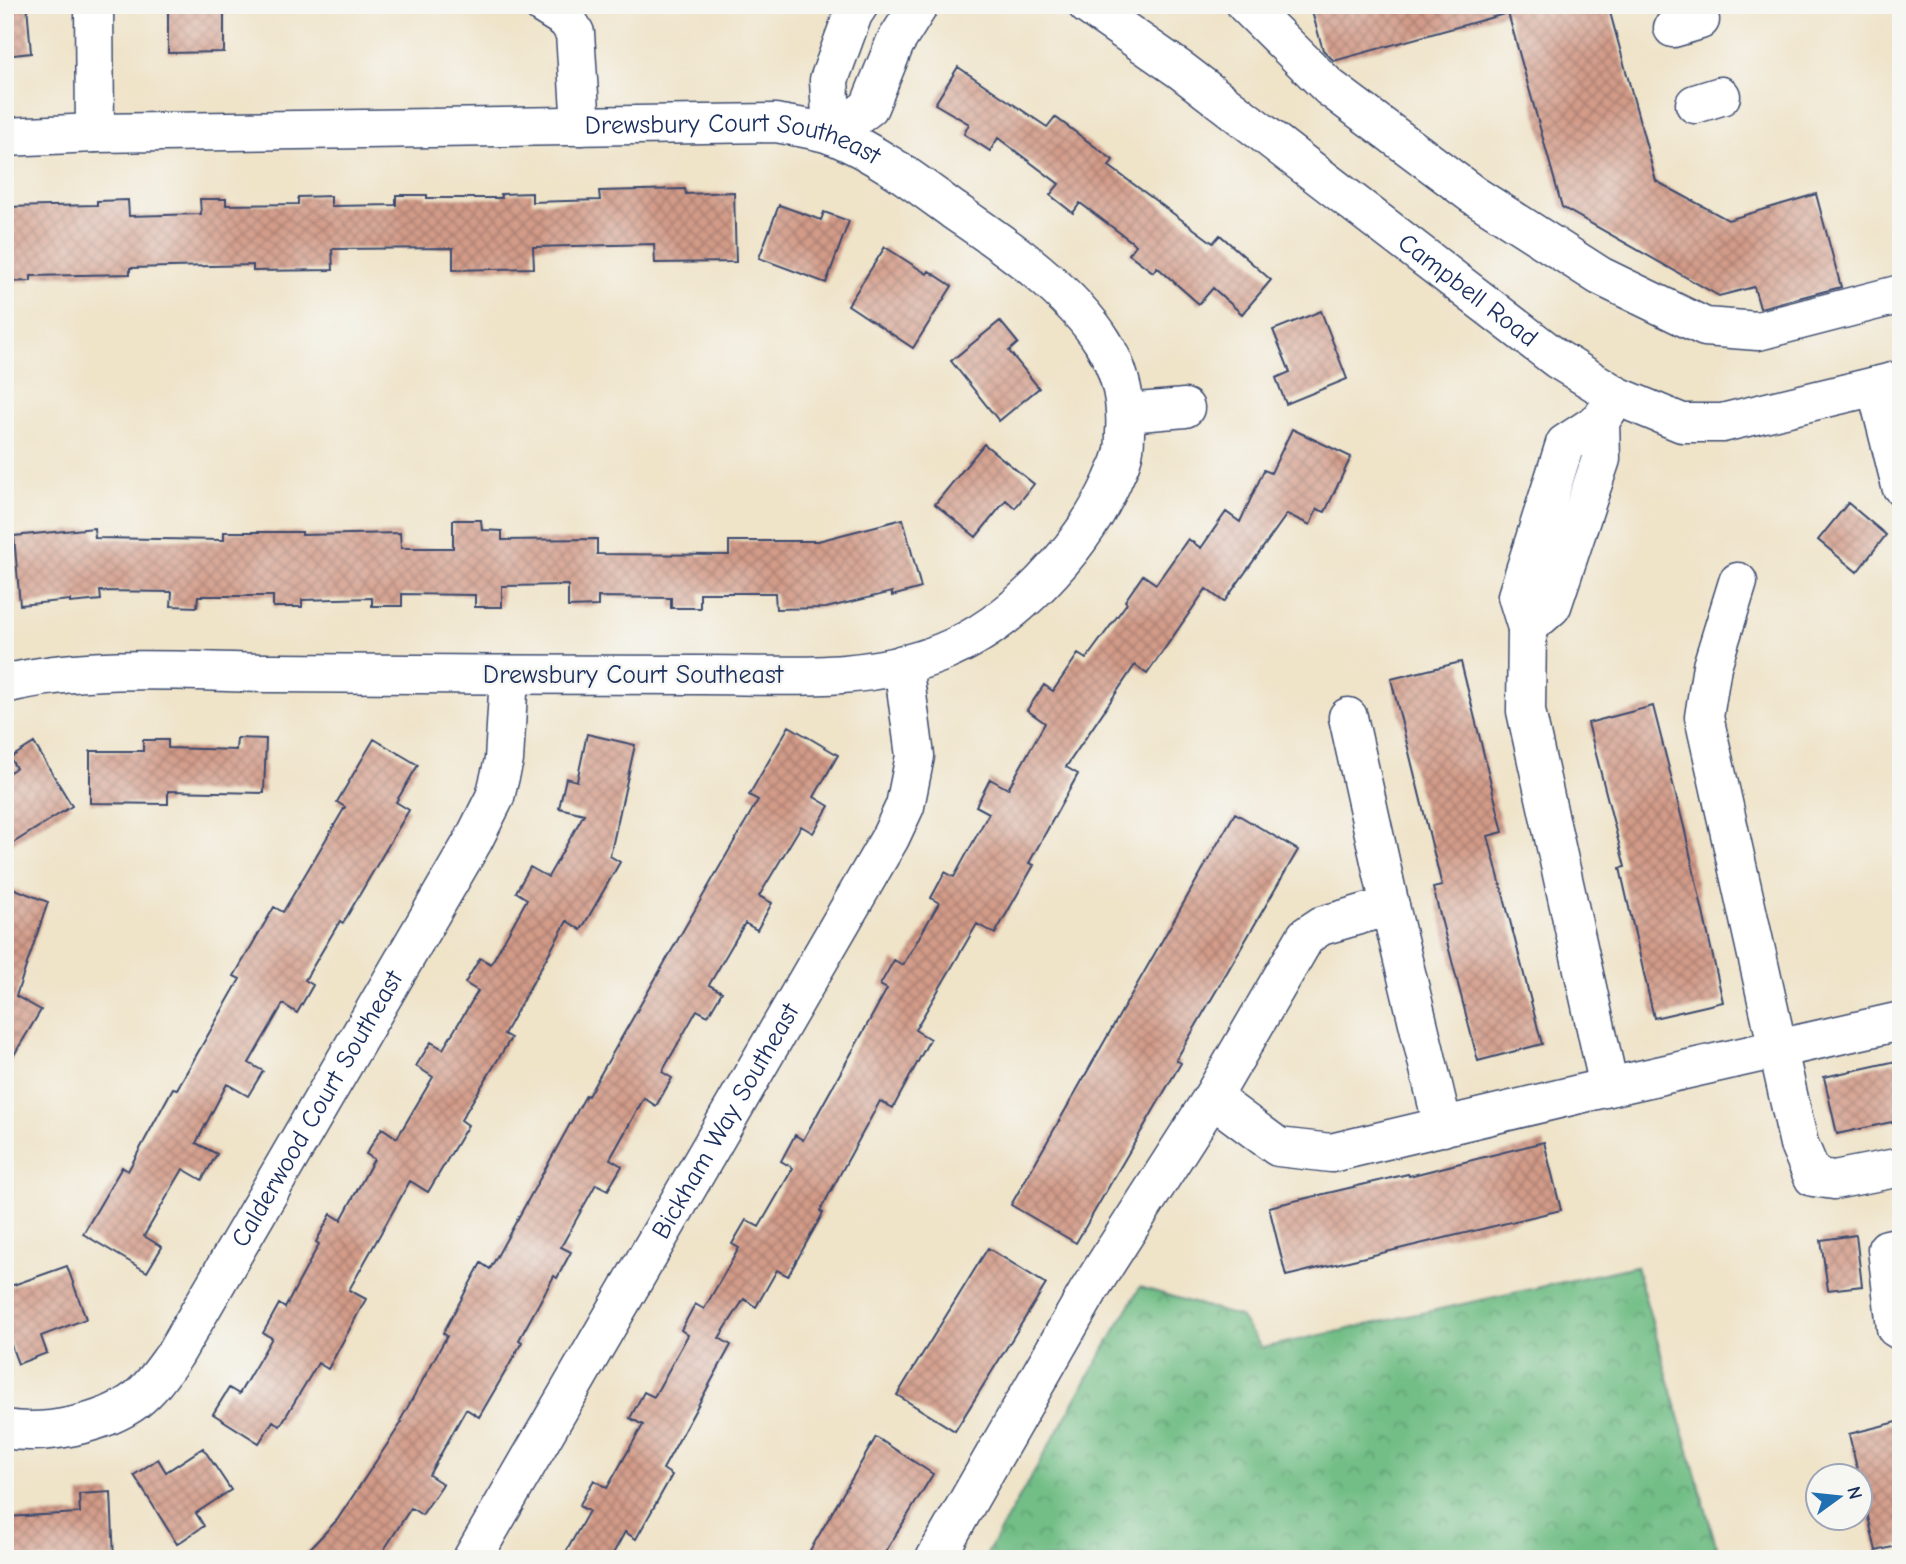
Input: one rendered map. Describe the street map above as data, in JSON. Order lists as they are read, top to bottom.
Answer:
{
  "streets": {
    "street": [
      "Drewsbury Court Southeast",
      "Campbell Road",
      "Calderwood Court Southeast",
      "Bickham Way Southeast"
    ]
  },
  "crossings": [
    ["Drewsbury Court Southeast", "Calderwood Court Southeast"],
    ["Drewsbury Court Southeast", "Bickham Way Southeast"]
  ],
  "north": "right"
}
